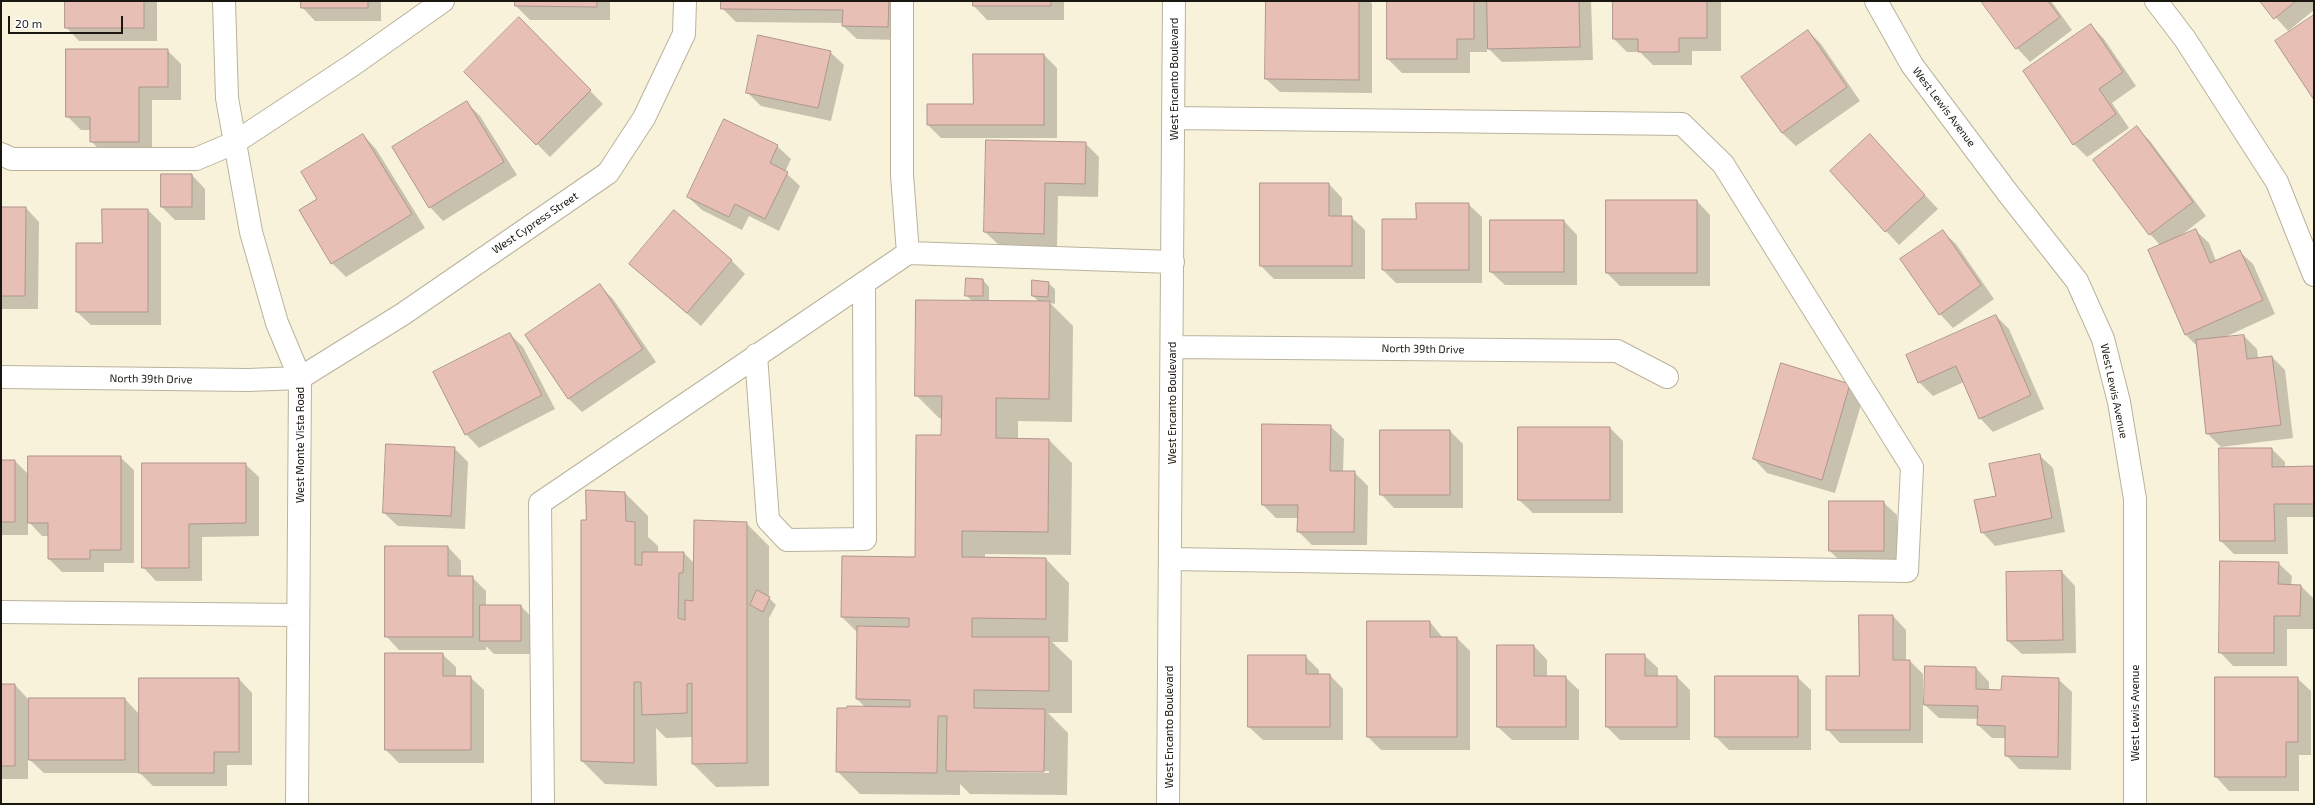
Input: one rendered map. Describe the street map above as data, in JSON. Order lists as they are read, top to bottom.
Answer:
{
  "streets": {
    "street": [
      "West Encanto Boulevard",
      "West Lewis Avenue",
      "West Cypress Street",
      "North 39th Drive",
      "West Monte Vista Road"
    ]
  },
  "crossings": [
    ["West Encanto Boulevard", "North 39th Drive"],
    ["West Cypress Street", "North 39th Drive"],
    ["West Cypress Street", "West Monte Vista Road"],
    ["North 39th Drive", "West Monte Vista Road"]
  ],
  "scale_bar": "20 m"
}
